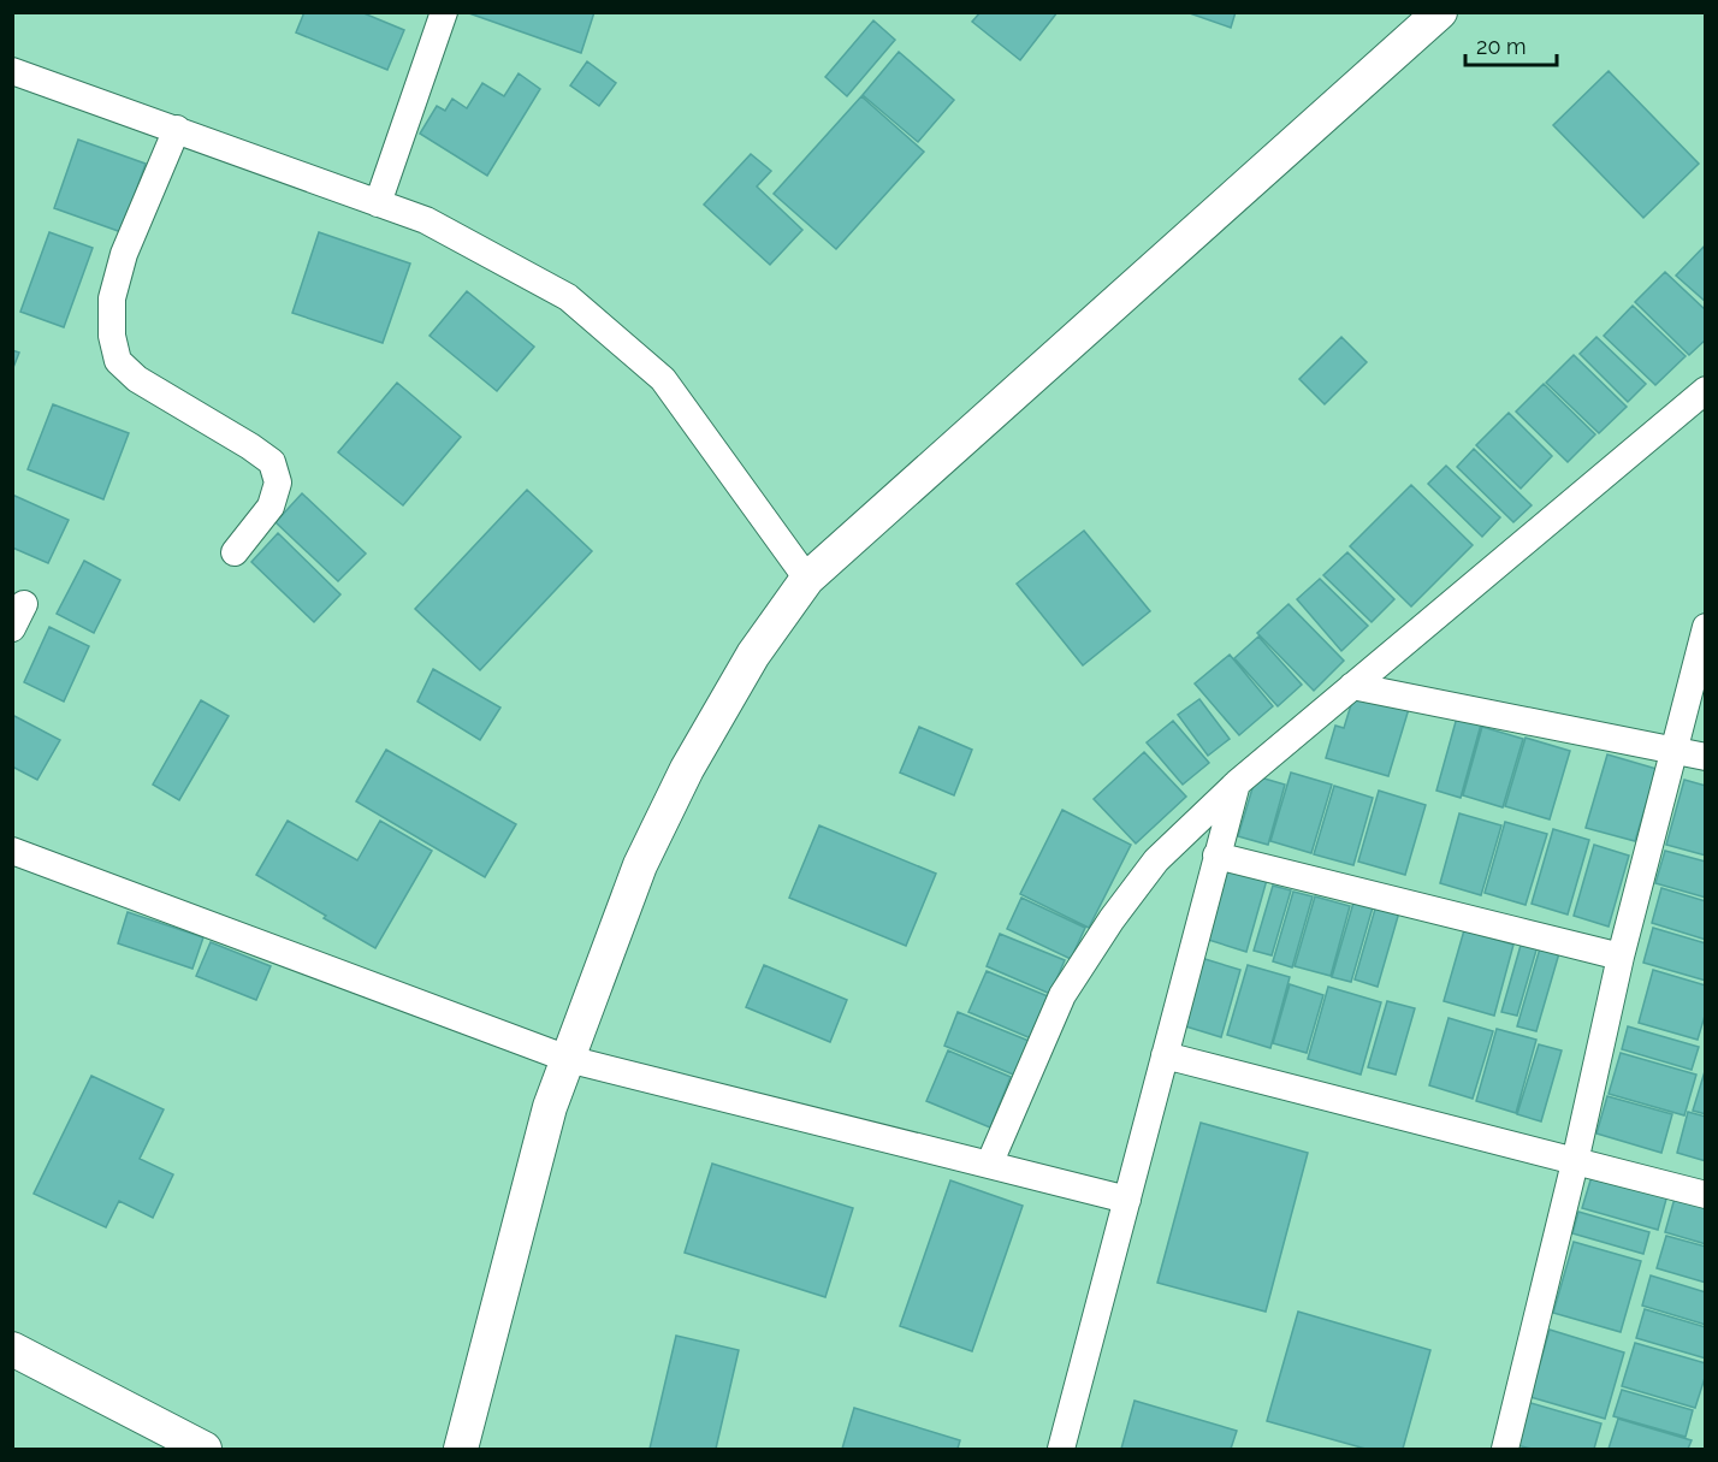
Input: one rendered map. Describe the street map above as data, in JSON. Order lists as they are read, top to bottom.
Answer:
{
  "scale_bar": "20 m"
}
